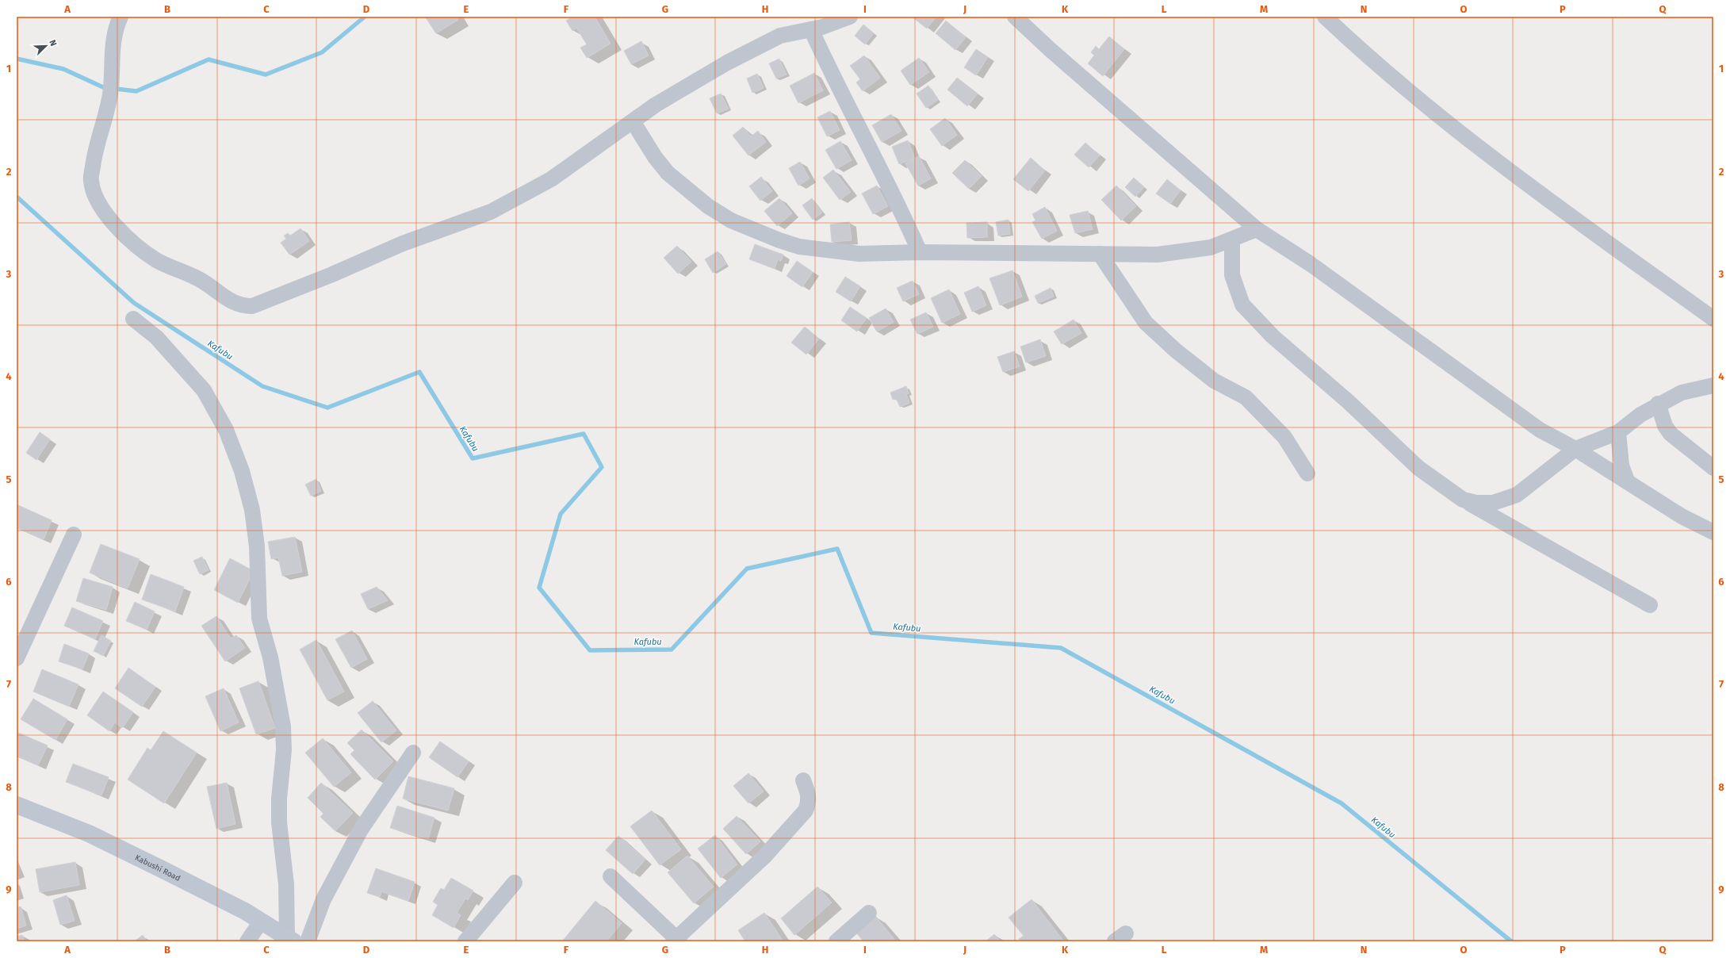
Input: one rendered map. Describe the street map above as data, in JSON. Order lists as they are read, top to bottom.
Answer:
{
  "streets": {
    "main road": ["Kabushi Road"]
  },
  "water": ["Kafubu"],
  "north": "top right",
  "grid": {
    "columns": [
      "A",
      "B",
      "C",
      "D",
      "E",
      "F",
      "G",
      "H",
      "I",
      "J",
      "K",
      "L",
      "M",
      "N",
      "O",
      "P",
      "Q"
    ],
    "rows": [
      "1",
      "2",
      "3",
      "4",
      "5",
      "6",
      "7",
      "8",
      "9"
    ]
  }
}
